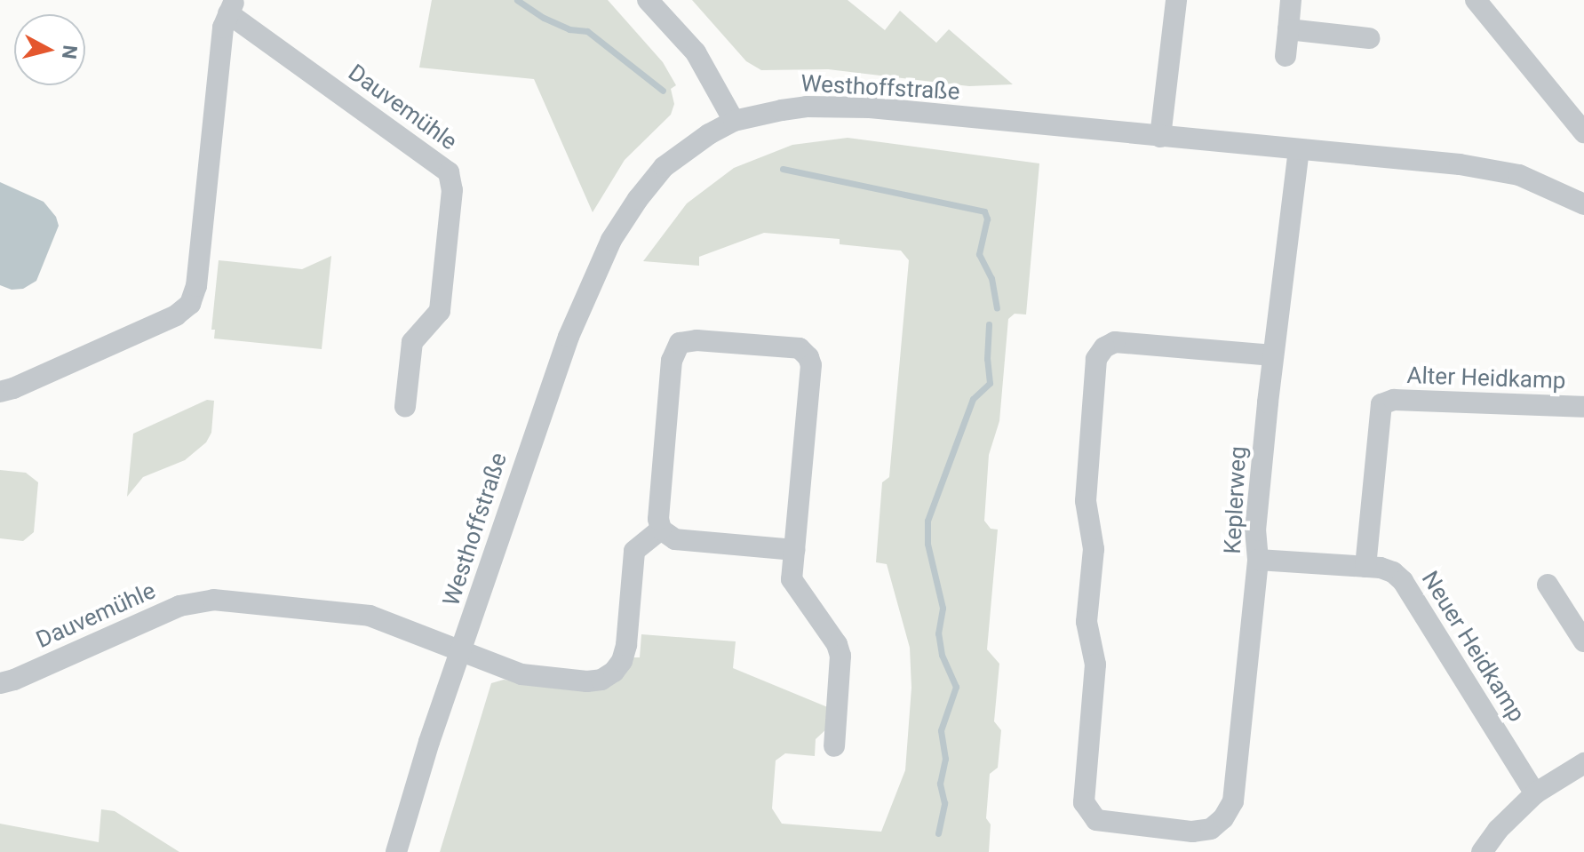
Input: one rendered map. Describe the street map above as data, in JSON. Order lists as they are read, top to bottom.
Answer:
{
  "streets": {
    "street": [
      "Westhoffstraße",
      "Dauvemühle",
      "Alter Heidkamp",
      "Keplerweg",
      "Neuer Heidkamp"
    ]
  },
  "crossings": [
    ["Westhoffstraße", "Dauvemühle"],
    ["Westhoffstraße", "Keplerweg"],
    ["Alter Heidkamp", "Neuer Heidkamp"],
    ["Keplerweg", "Neuer Heidkamp"]
  ],
  "north": "right"
}
